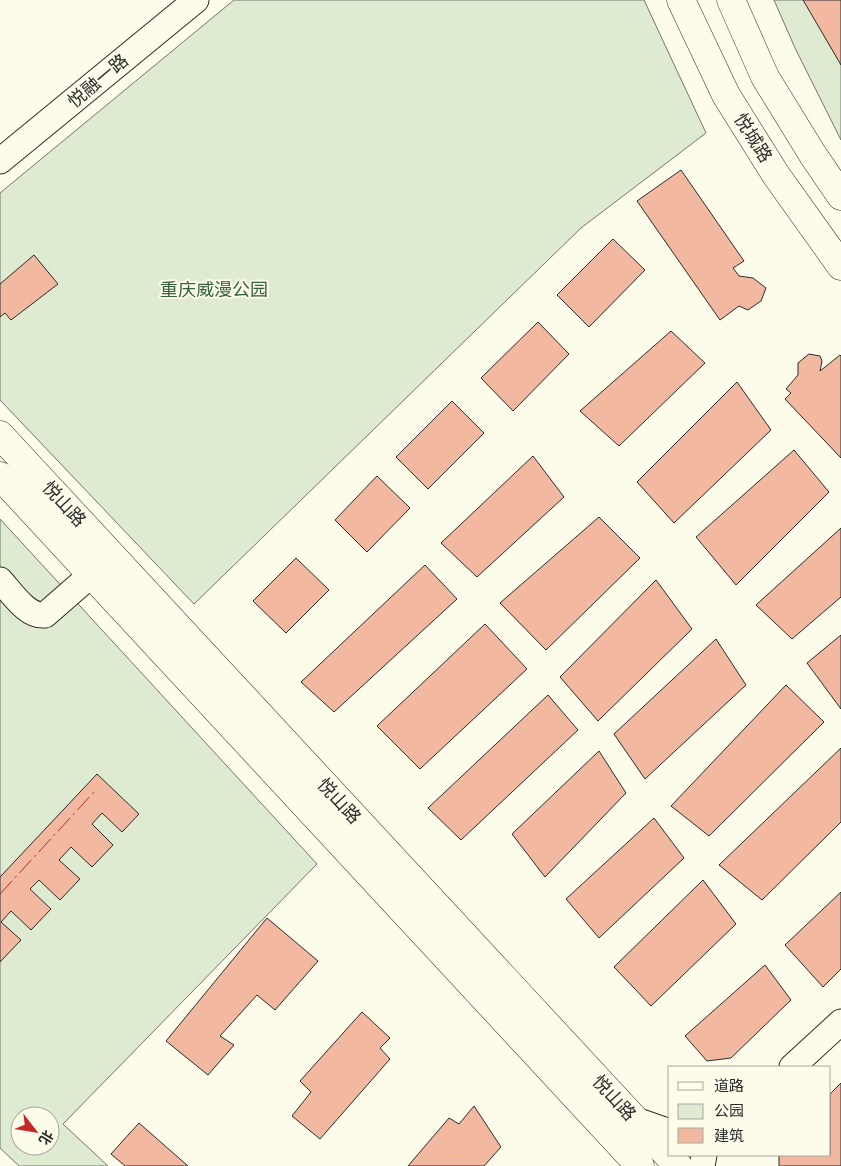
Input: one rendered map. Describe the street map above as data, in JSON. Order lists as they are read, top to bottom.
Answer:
{
  "streets": {
    "main road": ["悦城路", "悦山路"],
    "street": ["悦融一路"]
  },
  "parks": ["重庆威漫公园"],
  "legend": ["道路", "公园", "建筑"],
  "north": "bottom right"
}
